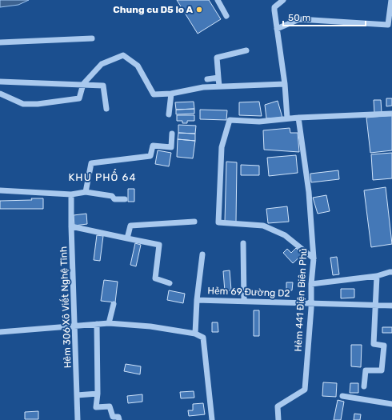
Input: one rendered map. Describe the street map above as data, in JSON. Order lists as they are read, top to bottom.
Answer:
{
  "streets": {
    "street": ["Hẻm 69 Đường D2", "Hẻm 441 Điện Biên Phủ", "Hẻm 306 Xô Viết Nghệ Tĩnh"]
  },
  "crossings": [
    ["Hẻm 69 Đường D2", "Hẻm 441 Điện Biên Phủ"]
  ],
  "districts": ["KHU PHỐ 64"],
  "places": ["Chung cu D5 lo A"],
  "scale_bar": "50 m"
}
